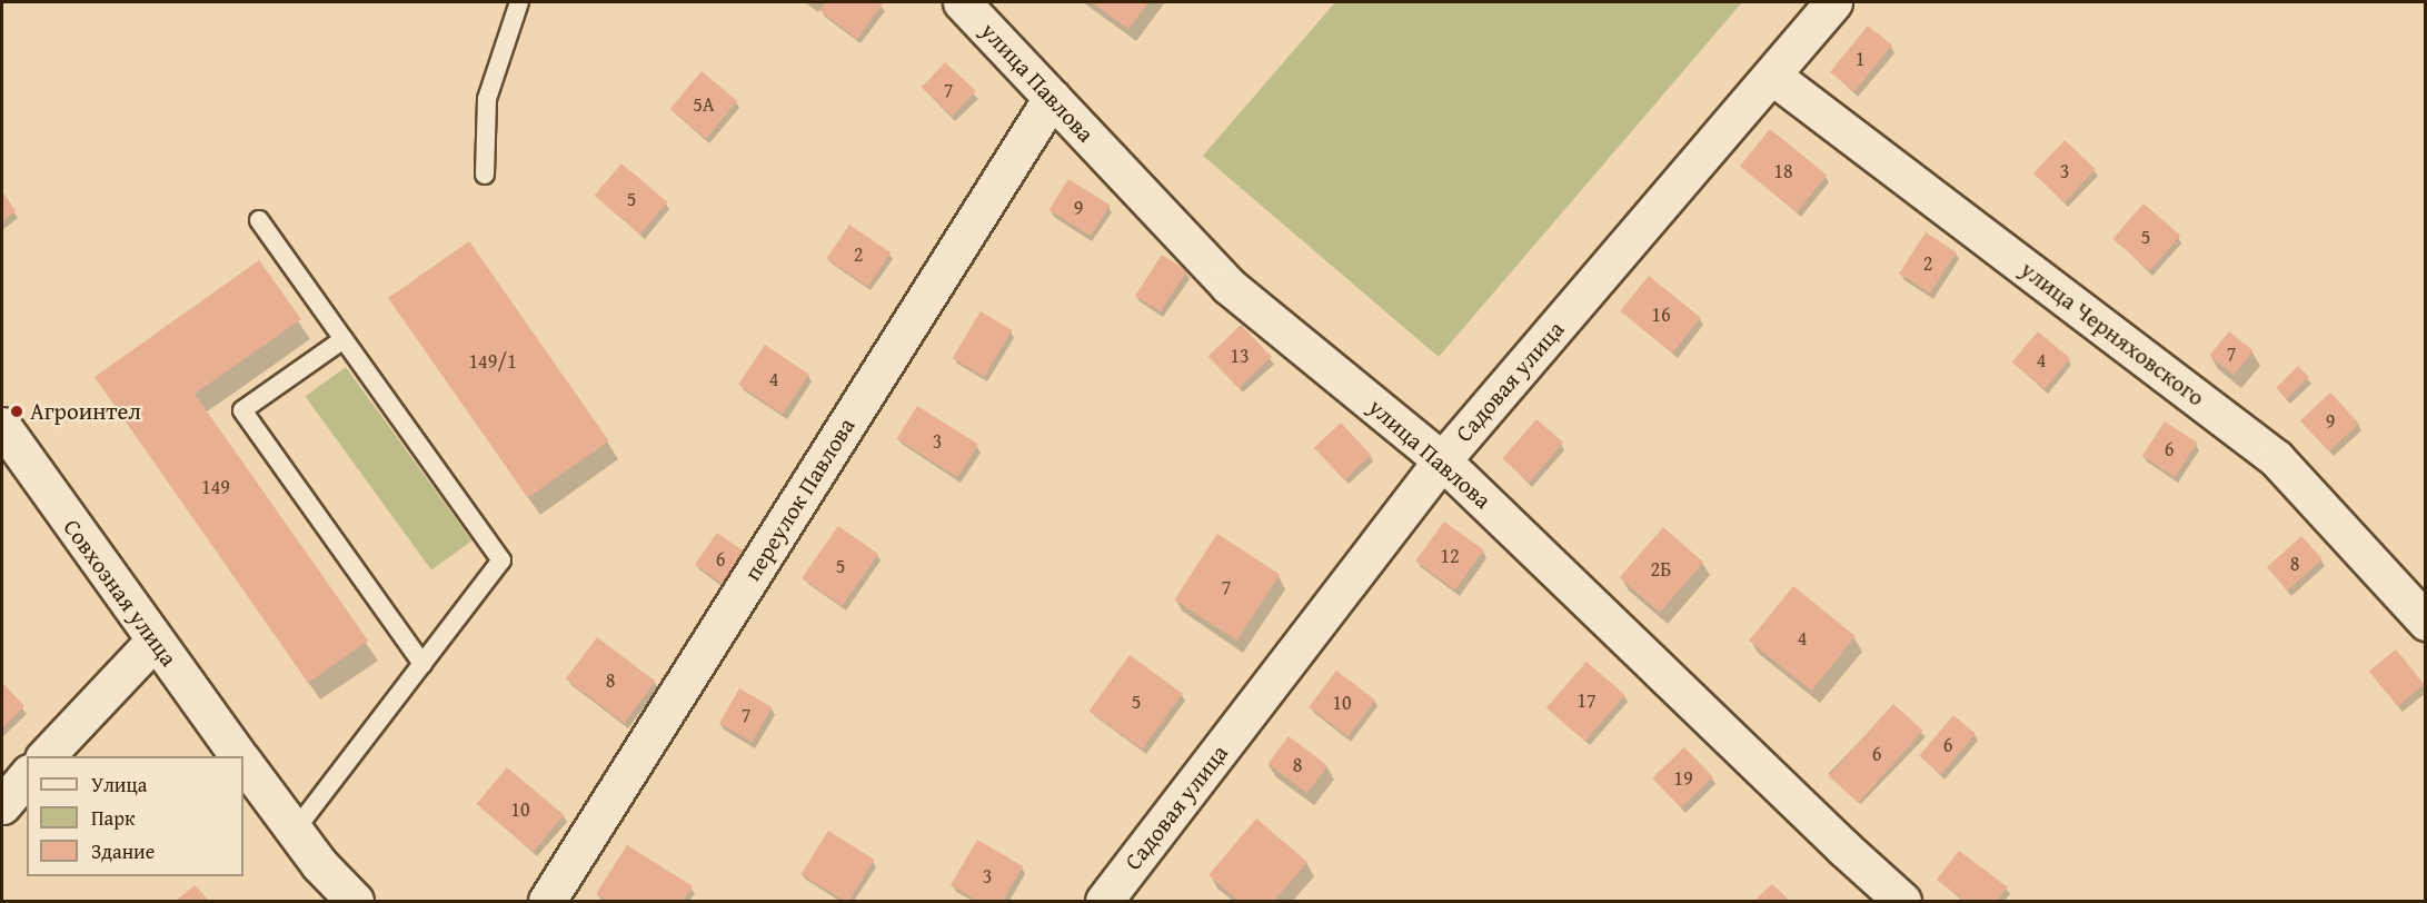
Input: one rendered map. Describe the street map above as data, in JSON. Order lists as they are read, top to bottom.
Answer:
{
  "streets": {
    "street": [
      "улица Павлова",
      "улица Черняховского",
      "Садовая улица",
      "переулок Павлова",
      "Совхозная улица"
    ]
  },
  "crossings": [
    ["улица Павлова", "Садовая улица"],
    ["улица Павлова", "переулок Павлова"],
    ["улица Черняховского", "Садовая улица"]
  ],
  "places": ["Агроинтел"],
  "house_numbers": [
    "1",
    "7",
    "5А",
    "18",
    "3",
    "5",
    "9",
    "5",
    "2",
    "2",
    "16",
    "7",
    "13",
    "4",
    "149/1",
    "4",
    "9",
    "3",
    "6",
    "149",
    "12",
    "6",
    "8",
    "5",
    "2Б",
    "7",
    "4",
    "8",
    "17",
    "5",
    "10",
    "7",
    "6",
    "6",
    "8",
    "19",
    "10",
    "3"
  ],
  "legend": ["Улица", "Парк", "Здание"]
}
